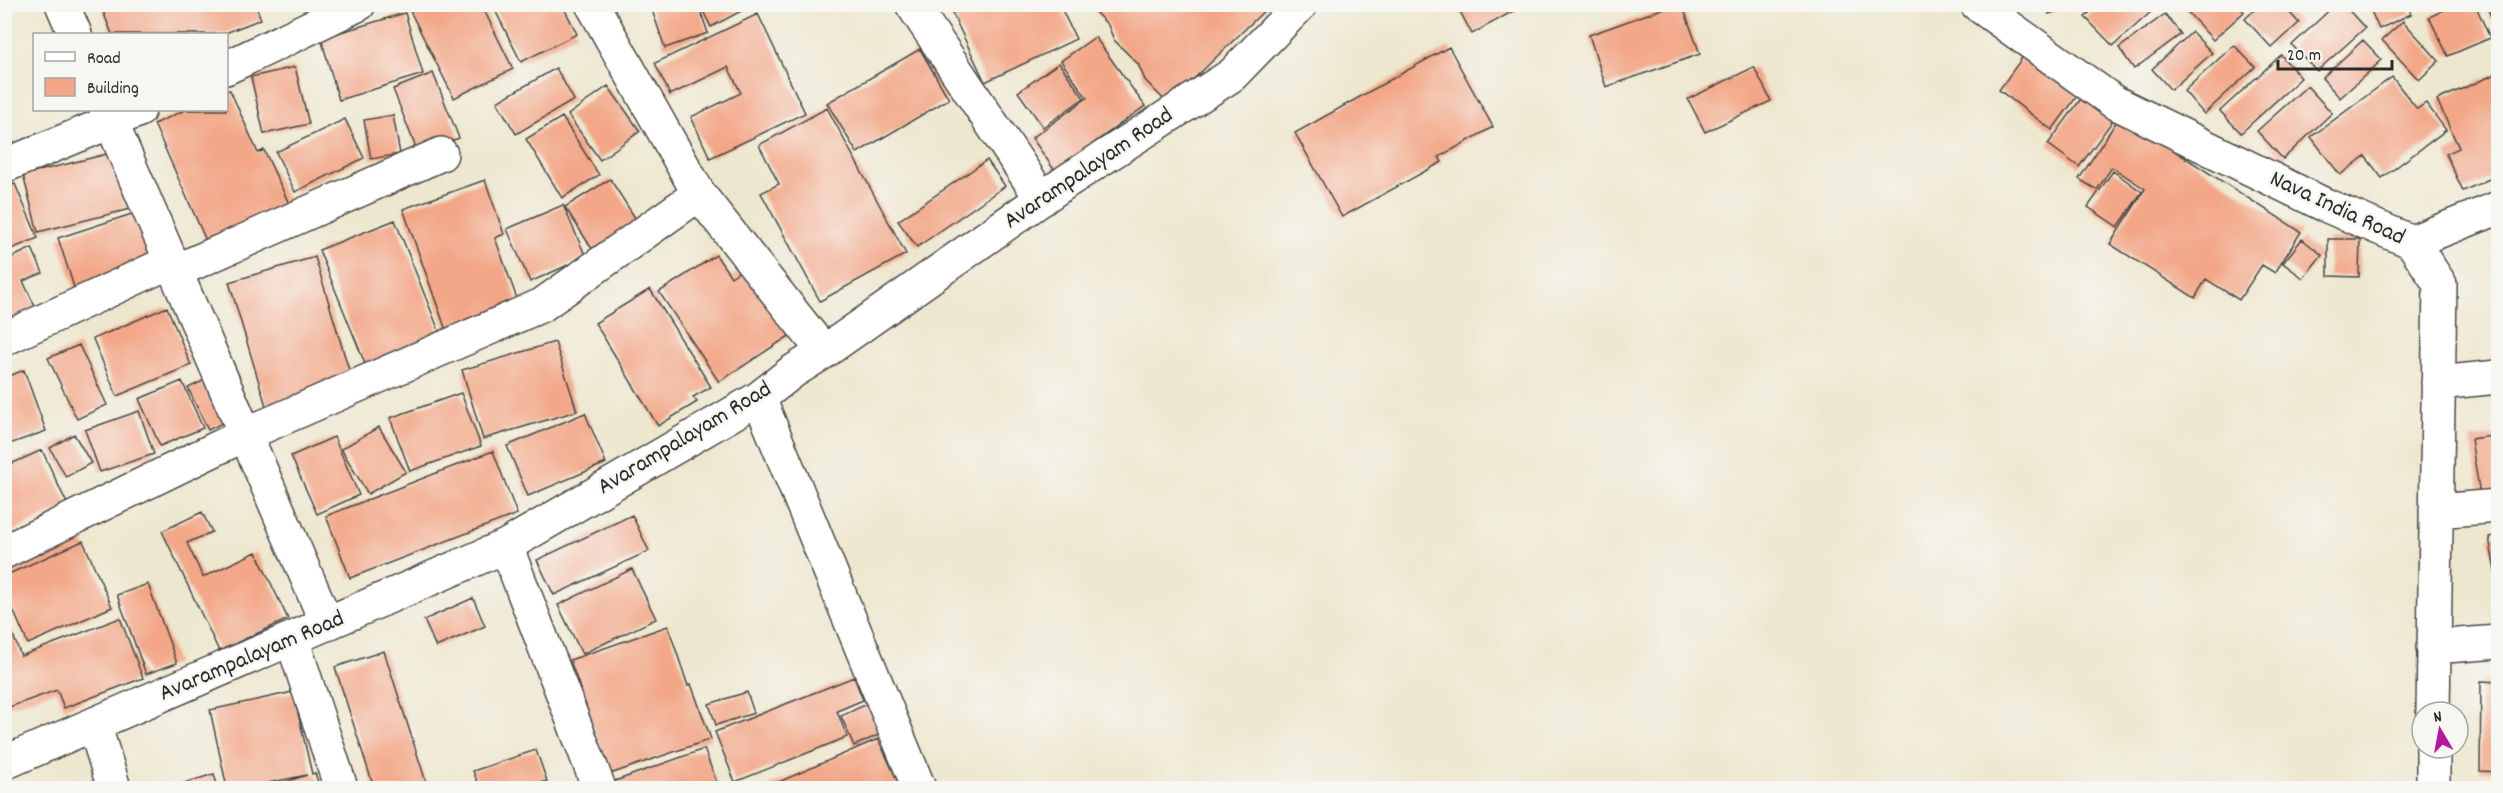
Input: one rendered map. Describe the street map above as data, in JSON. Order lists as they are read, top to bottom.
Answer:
{
  "streets": {
    "street": ["Avarampalayam Road", "Nava India Road"]
  },
  "legend": ["Road", "Building"],
  "scale_bar": "20 m",
  "north": "top"
}
